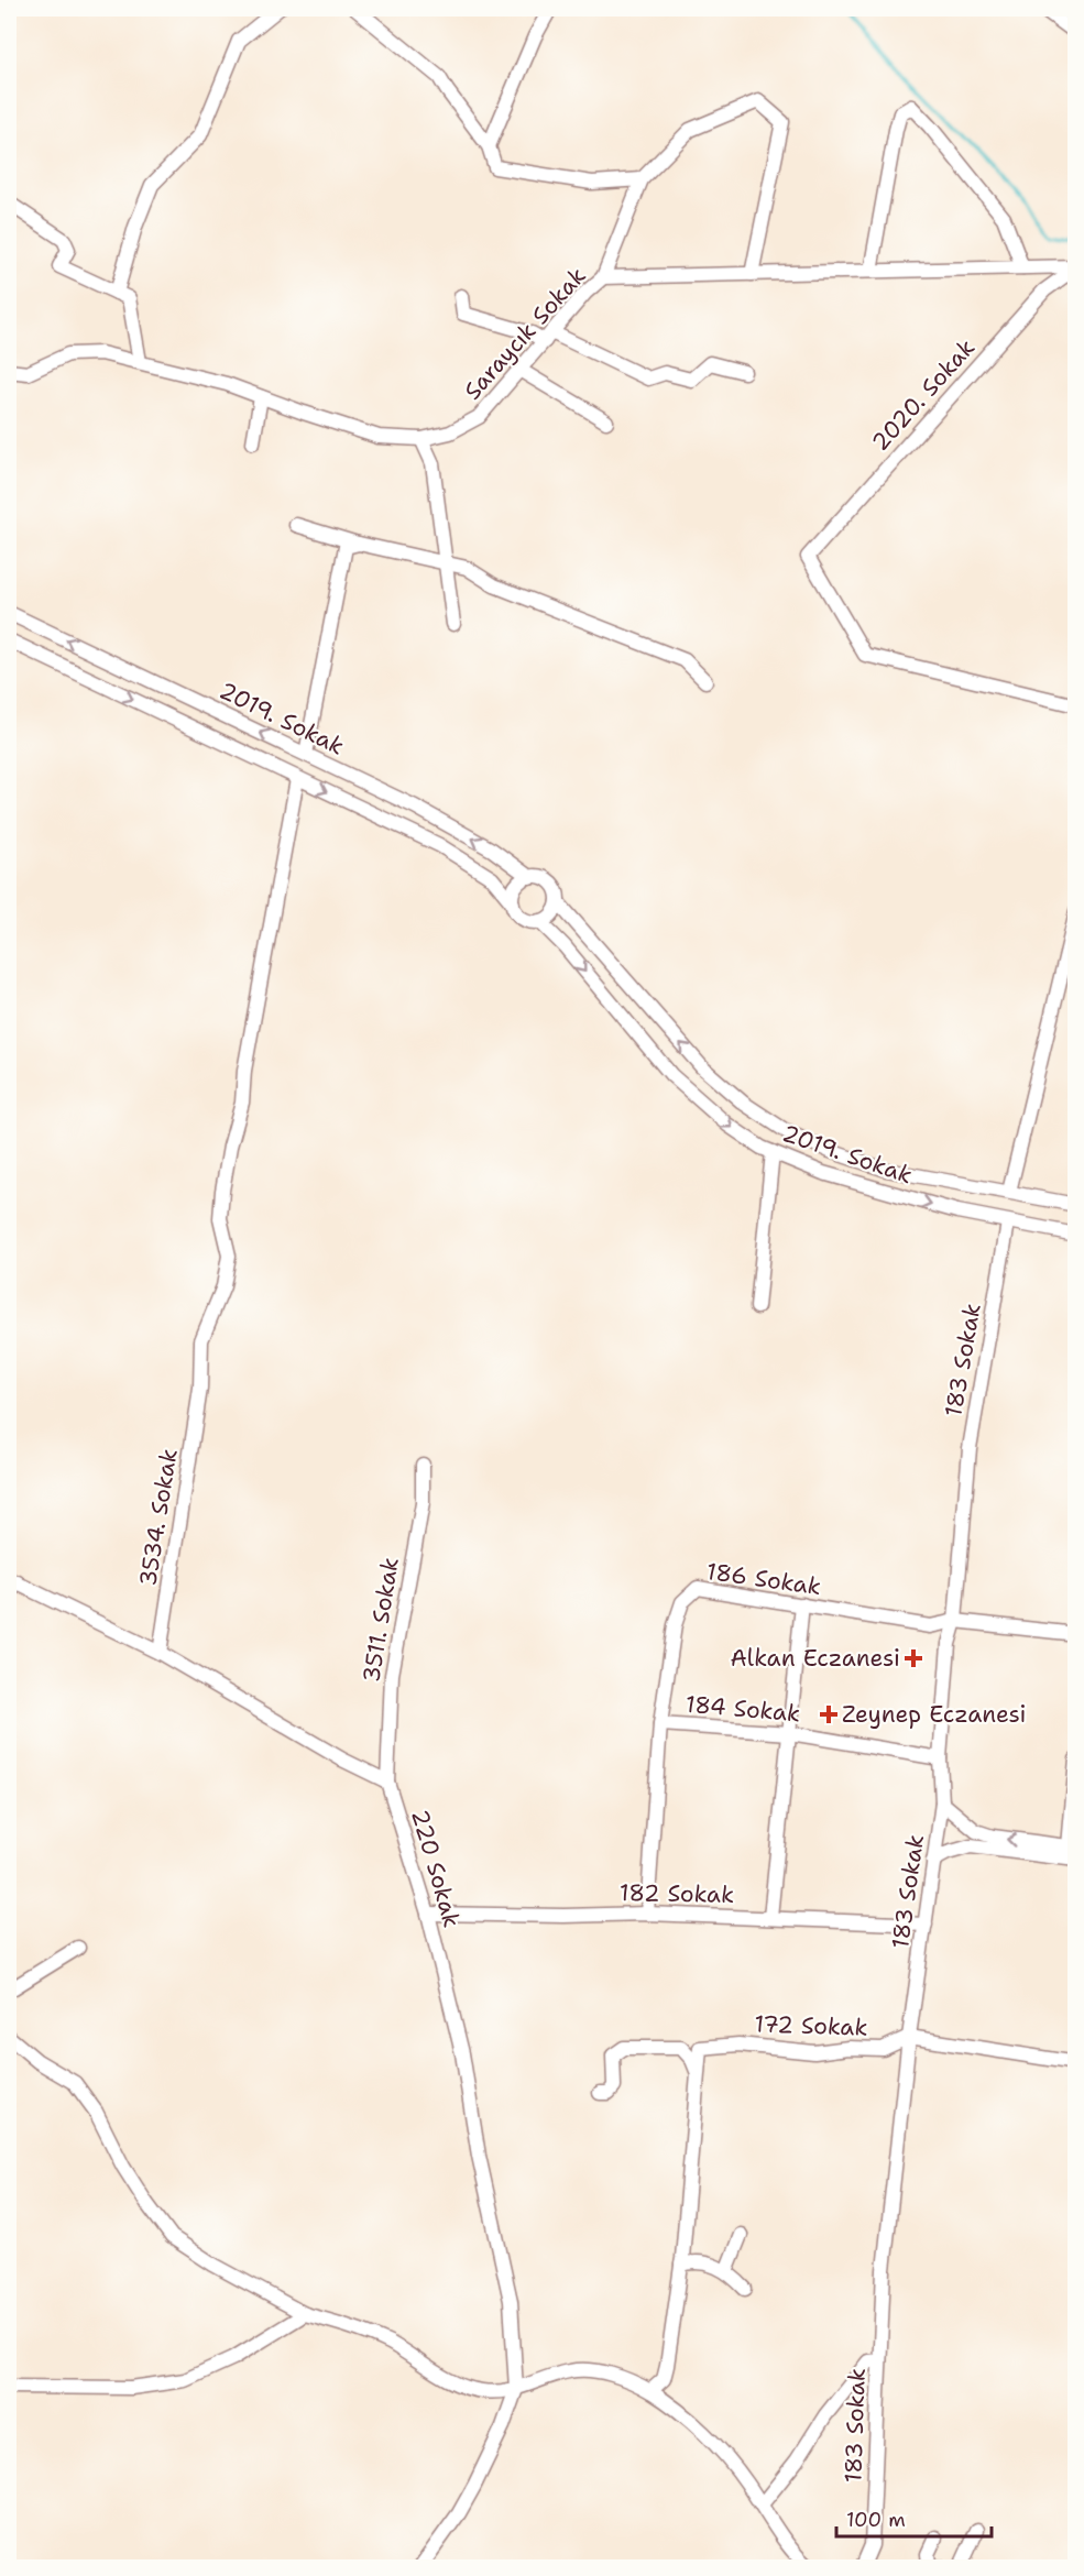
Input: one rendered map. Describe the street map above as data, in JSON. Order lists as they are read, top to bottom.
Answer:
{
  "streets": {
    "street": [
      "Saraycık Sokak",
      "2020. Sokak",
      "2019. Sokak",
      "183 Sokak",
      "3534. Sokak",
      "186 Sokak",
      "3511. Sokak",
      "184 Sokak",
      "220 Sokak",
      "182 Sokak",
      "172 Sokak"
    ]
  },
  "crossings": [
    ["Saraycık Sokak", "2020. Sokak"],
    ["2019. Sokak", "183 Sokak"],
    ["2019. Sokak", "3534. Sokak"],
    ["183 Sokak", "186 Sokak"],
    ["183 Sokak", "184 Sokak"],
    ["183 Sokak", "182 Sokak"],
    ["183 Sokak", "172 Sokak"],
    ["186 Sokak", "184 Sokak"],
    ["186 Sokak", "182 Sokak"],
    ["3511. Sokak", "220 Sokak"],
    ["220 Sokak", "182 Sokak"]
  ],
  "places": {
    "health": ["Alkan Eczanesi", "Zeynep Eczanesi"]
  },
  "scale_bar": "100 m"
}
